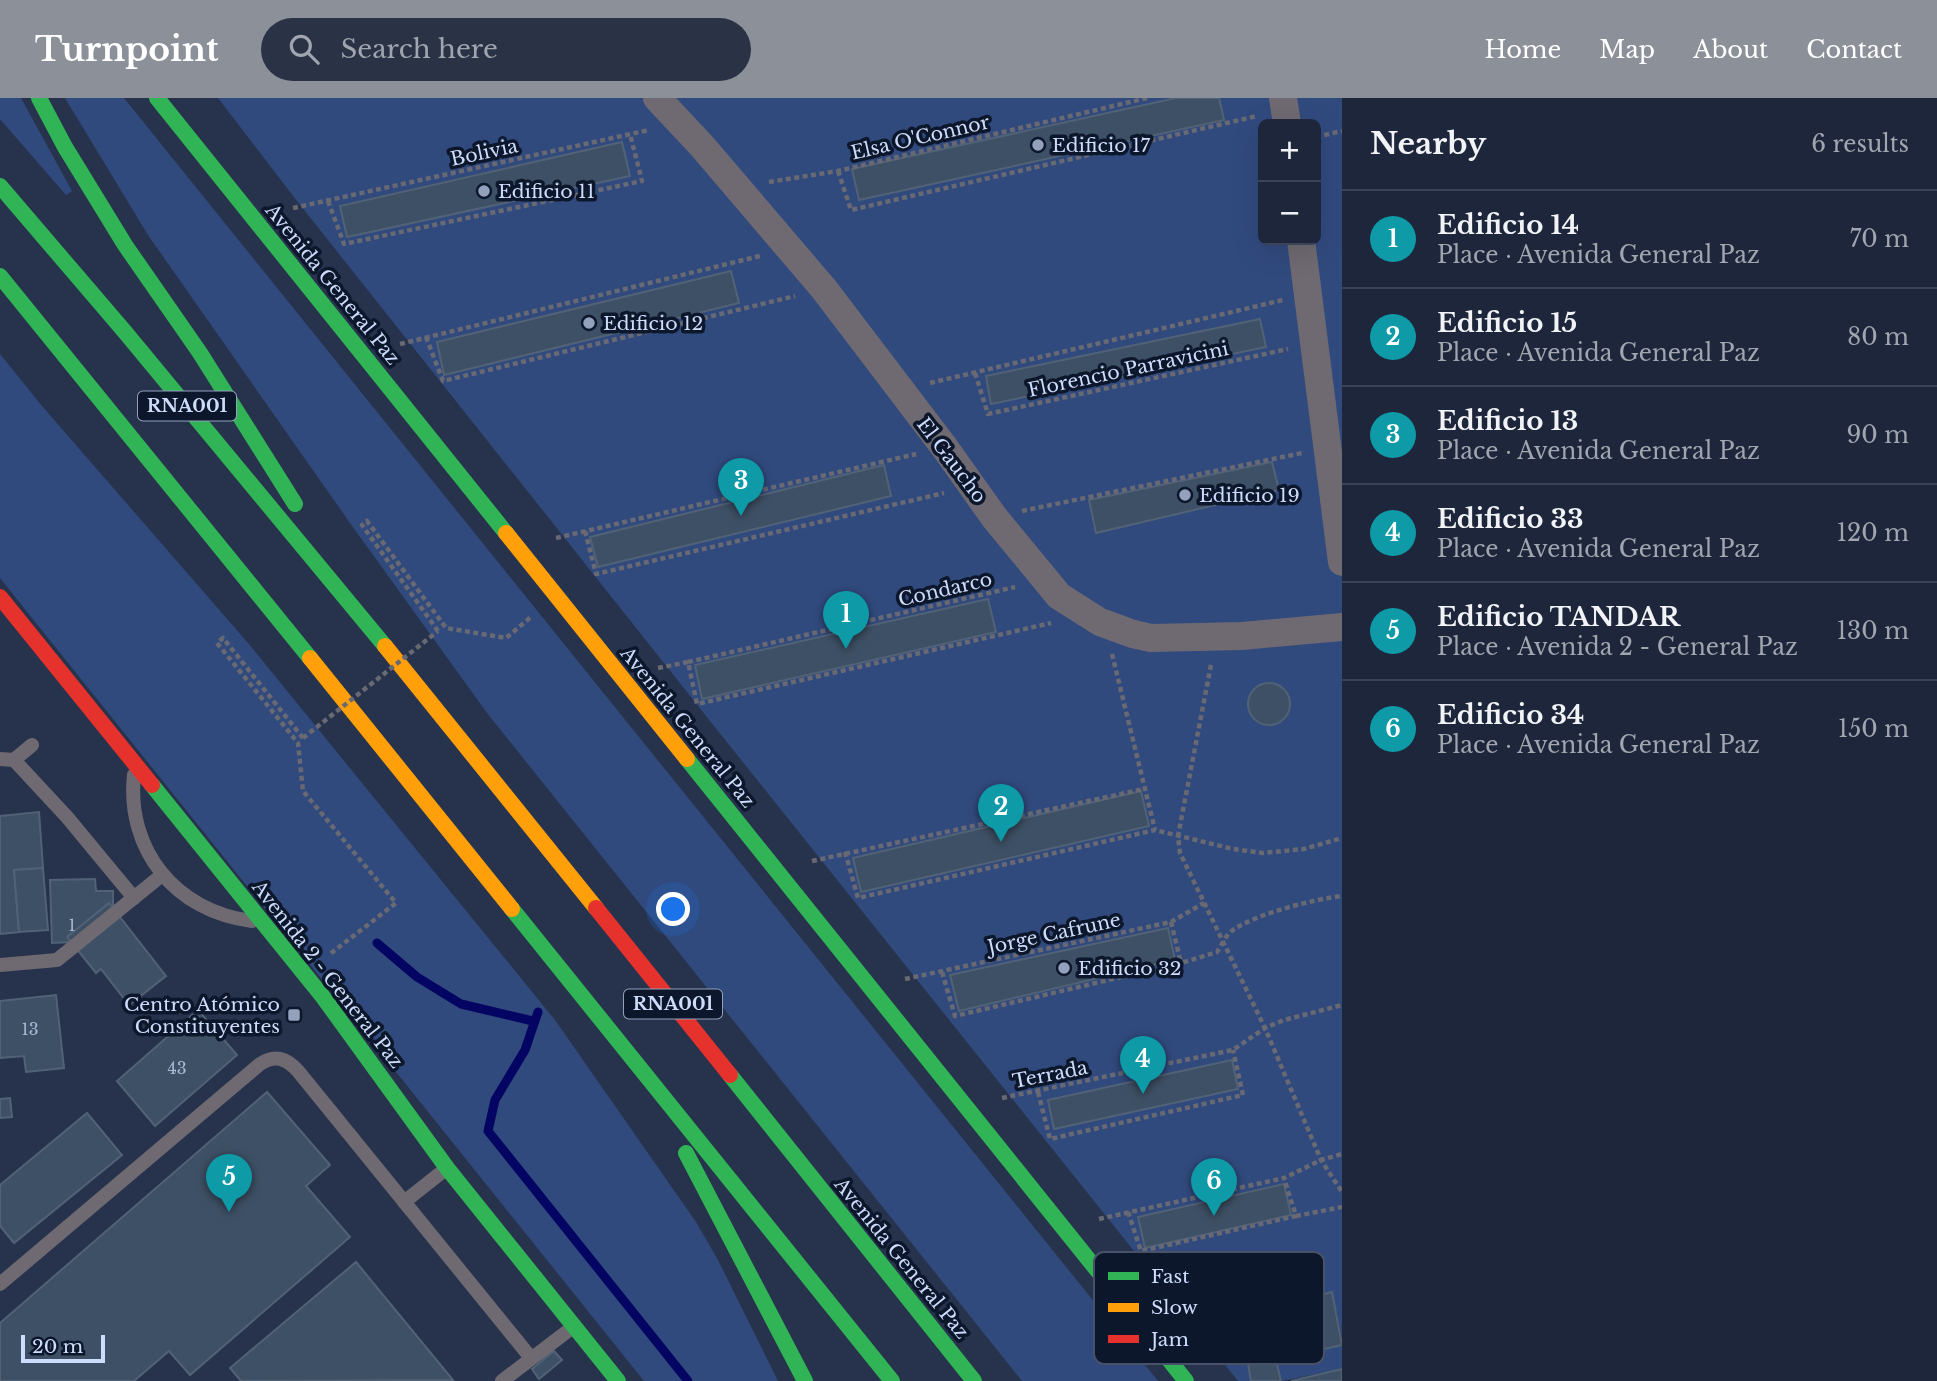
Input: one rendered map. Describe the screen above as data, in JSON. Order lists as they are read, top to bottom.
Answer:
{
  "streets": {
    "main road": ["Avenida General Paz", "RNA001", "Avenida 2 - General Paz"],
    "street": ["El Gaucho"],
    "path": [
      "Elsa O'Connor",
      "Bolivia",
      "Florencio Parravicini",
      "Condarco",
      "Jorge Cafrune",
      "Terrada"
    ]
  },
  "crossings": [
    ["Elsa O'Connor", "El Gaucho"],
    ["Bolivia", "El Gaucho"],
    ["Florencio Parravicini", "El Gaucho"],
    ["El Gaucho", "Condarco"]
  ],
  "places": {
    "other": [
      "Edificio 17",
      "Edificio 11",
      "Edificio 12",
      "Edificio 19",
      "Edificio 32"
    ],
    "transit": ["Centro Atómico Constituyentes"]
  },
  "house_numbers": ["1", "13", "43"],
  "legend": ["Fast", "Slow", "Jam"],
  "scale_bar": "20 m",
  "page": {
    "header": "Turnpoint",
    "search": "Search here",
    "nav": [
      "Home",
      "Map",
      "About",
      "Contact"
    ],
    "heading": ["Nearby", "6 results"],
    "map_buttons": ["+", "−"],
    "list": [
      {
        "mark": "1",
        "name": "Edificio 14",
        "note": "Place · Avenida General Paz",
        "value": "70 m"
      },
      {
        "mark": "2",
        "name": "Edificio 15",
        "note": "Place · Avenida General Paz",
        "value": "80 m"
      },
      {
        "mark": "3",
        "name": "Edificio 13",
        "note": "Place · Avenida General Paz",
        "value": "90 m"
      },
      {
        "mark": "4",
        "name": "Edificio 33",
        "note": "Place · Avenida General Paz",
        "value": "120 m"
      },
      {
        "mark": "5",
        "name": "Edificio TANDAR",
        "note": "Place · Avenida 2 - General Paz",
        "value": "130 m"
      },
      {
        "mark": "6",
        "name": "Edificio 34",
        "note": "Place · Avenida General Paz",
        "value": "150 m"
      }
    ],
    "pins": [
      "3",
      "1",
      "2",
      "4",
      "5",
      "6"
    ],
    "scale": "20 m"
  }
}
